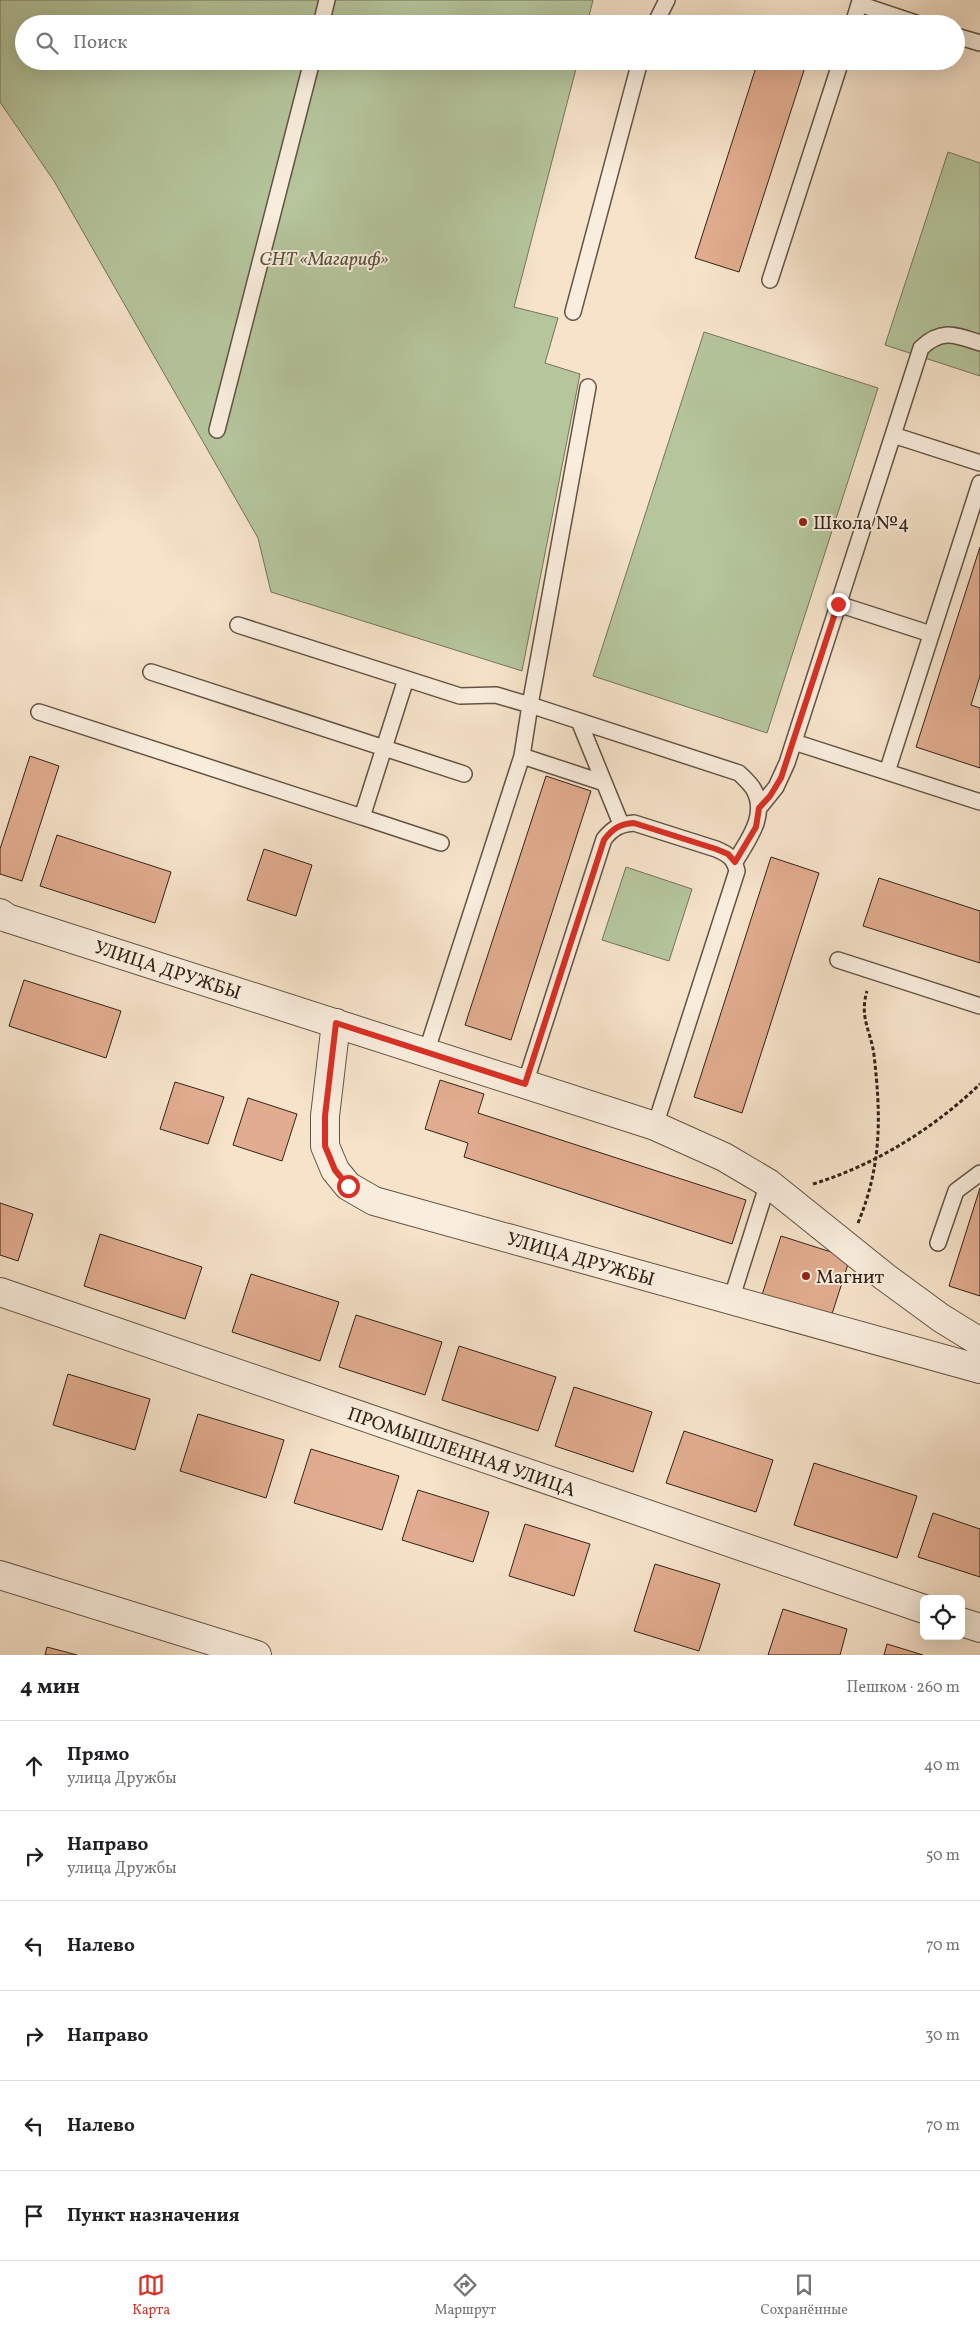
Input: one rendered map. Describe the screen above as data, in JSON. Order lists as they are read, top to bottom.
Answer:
{
  "streets": {
    "street": ["УЛИЦА ДРУЖБЫ", "ПРОМЫШЛЕННАЯ УЛИЦА"]
  },
  "parks": ["СНТ «Магариф»"],
  "places": ["Школа №4", "Магнит"],
  "page": {
    "search": "Поиск",
    "heading": ["4 мин", "Пешком · 260 m"],
    "list": [
      ["Прямо", "улица Дружбы", "40 m"],
      ["Направо", "улица Дружбы", "50 m"],
      ["Налево", "70 m"],
      ["Направо", "30 m"],
      ["Налево", "70 m"],
      "Пункт назначения"
    ],
    "nav": ["Карта", "Маршрут", "Сохранённые"]
  }
}
